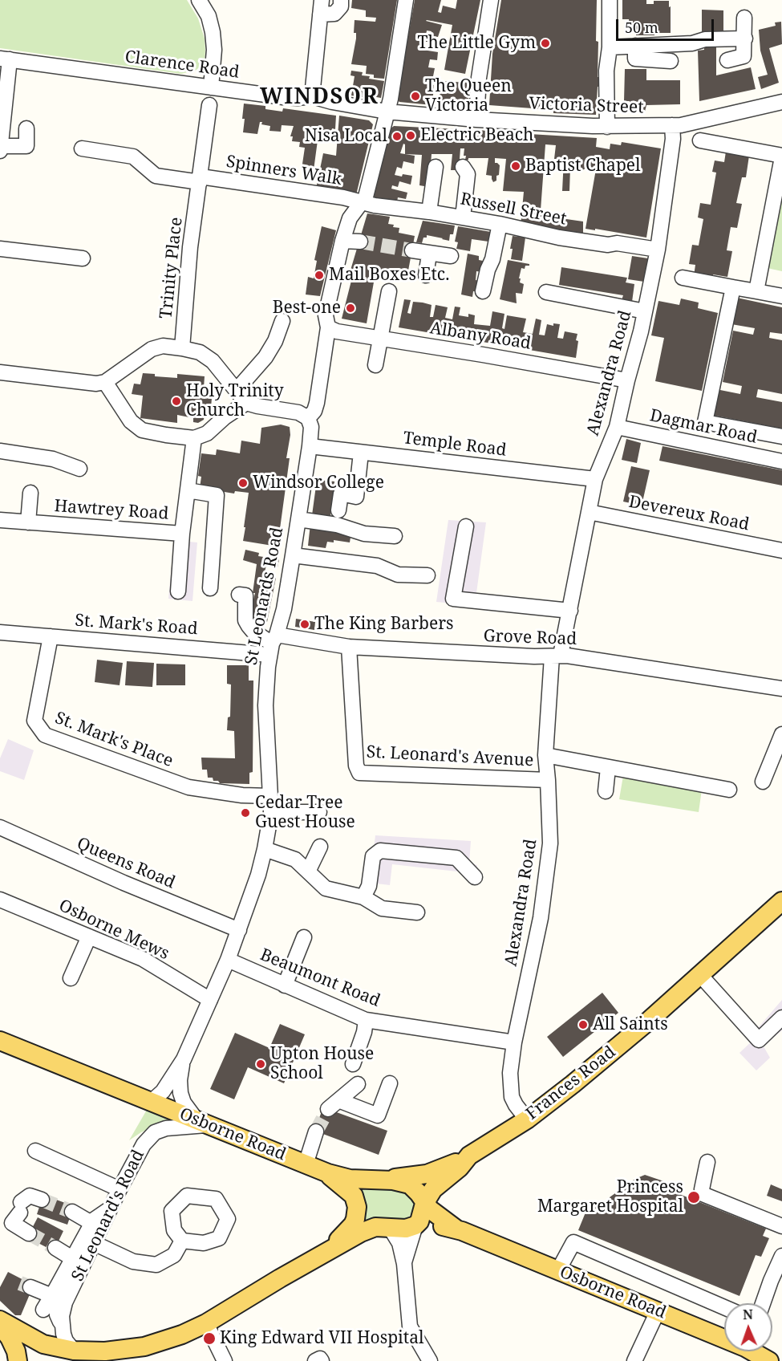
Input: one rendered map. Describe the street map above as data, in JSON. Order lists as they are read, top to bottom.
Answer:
{
  "streets": {
    "main road": ["Frances Road", "Osborne Road"],
    "street": [
      "Clarence Road",
      "Victoria Street",
      "Spinners Walk",
      "Russell Street",
      "Trinity Place",
      "Albany Road",
      "Alexandra Road",
      "Dagmar Road",
      "Temple Road",
      "Hawtrey Road",
      "Devereux Road",
      "St Leonards Road",
      "St. Mark's Road",
      "Grove Road",
      "St. Mark's Place",
      "St. Leonard's Avenue",
      "Queens Road",
      "Osborne Mews",
      "Beaumont Road",
      "St Leonard's Road"
    ]
  },
  "crossings": [
    ["Clarence Road", "Victoria Street"],
    ["Clarence Road", "St Leonards Road"],
    ["Victoria Street", "Alexandra Road"],
    ["Victoria Street", "St Leonards Road"],
    ["Spinners Walk", "Russell Street"],
    ["Spinners Walk", "Trinity Place"],
    ["Spinners Walk", "St Leonards Road"],
    ["Russell Street", "Alexandra Road"],
    ["Russell Street", "St Leonards Road"],
    ["Albany Road", "Alexandra Road"],
    ["Albany Road", "St Leonards Road"],
    ["Alexandra Road", "Dagmar Road"],
    ["Alexandra Road", "Temple Road"],
    ["Alexandra Road", "Devereux Road"],
    ["Alexandra Road", "Grove Road"],
    ["Alexandra Road", "St. Leonard's Avenue"],
    ["Alexandra Road", "Beaumont Road"],
    ["Alexandra Road", "Frances Road"],
    ["Temple Road", "St Leonards Road"],
    ["St Leonards Road", "St. Mark's Road"],
    ["St Leonards Road", "Grove Road"],
    ["St Leonards Road", "St. Mark's Place"],
    ["St Leonards Road", "Queens Road"],
    ["St Leonards Road", "Osborne Mews"],
    ["St Leonards Road", "Beaumont Road"],
    ["St Leonards Road", "Osborne Road"],
    ["St Leonards Road", "St Leonard's Road"],
    ["St. Mark's Road", "Grove Road"],
    ["St. Mark's Road", "St. Mark's Place"],
    ["Grove Road", "St. Leonard's Avenue"],
    ["Frances Road", "Osborne Road"],
    ["Osborne Road", "St Leonard's Road"]
  ],
  "districts": ["WINDSOR"],
  "places": [
    "The Little Gym",
    "The Queen Victoria",
    "Electric Beach",
    "Nisa Local",
    "Baptist Chapel",
    "Mail Boxes Etc.",
    "Best-one",
    "Holy Trinity Church",
    "Windsor College",
    "The King Barbers",
    "Cedar Tree Guest House",
    "All Saints",
    "Upton House School",
    "Princess Margaret Hospital",
    "King Edward VII Hospital"
  ],
  "scale_bar": "50 m",
  "north": "top"
}
